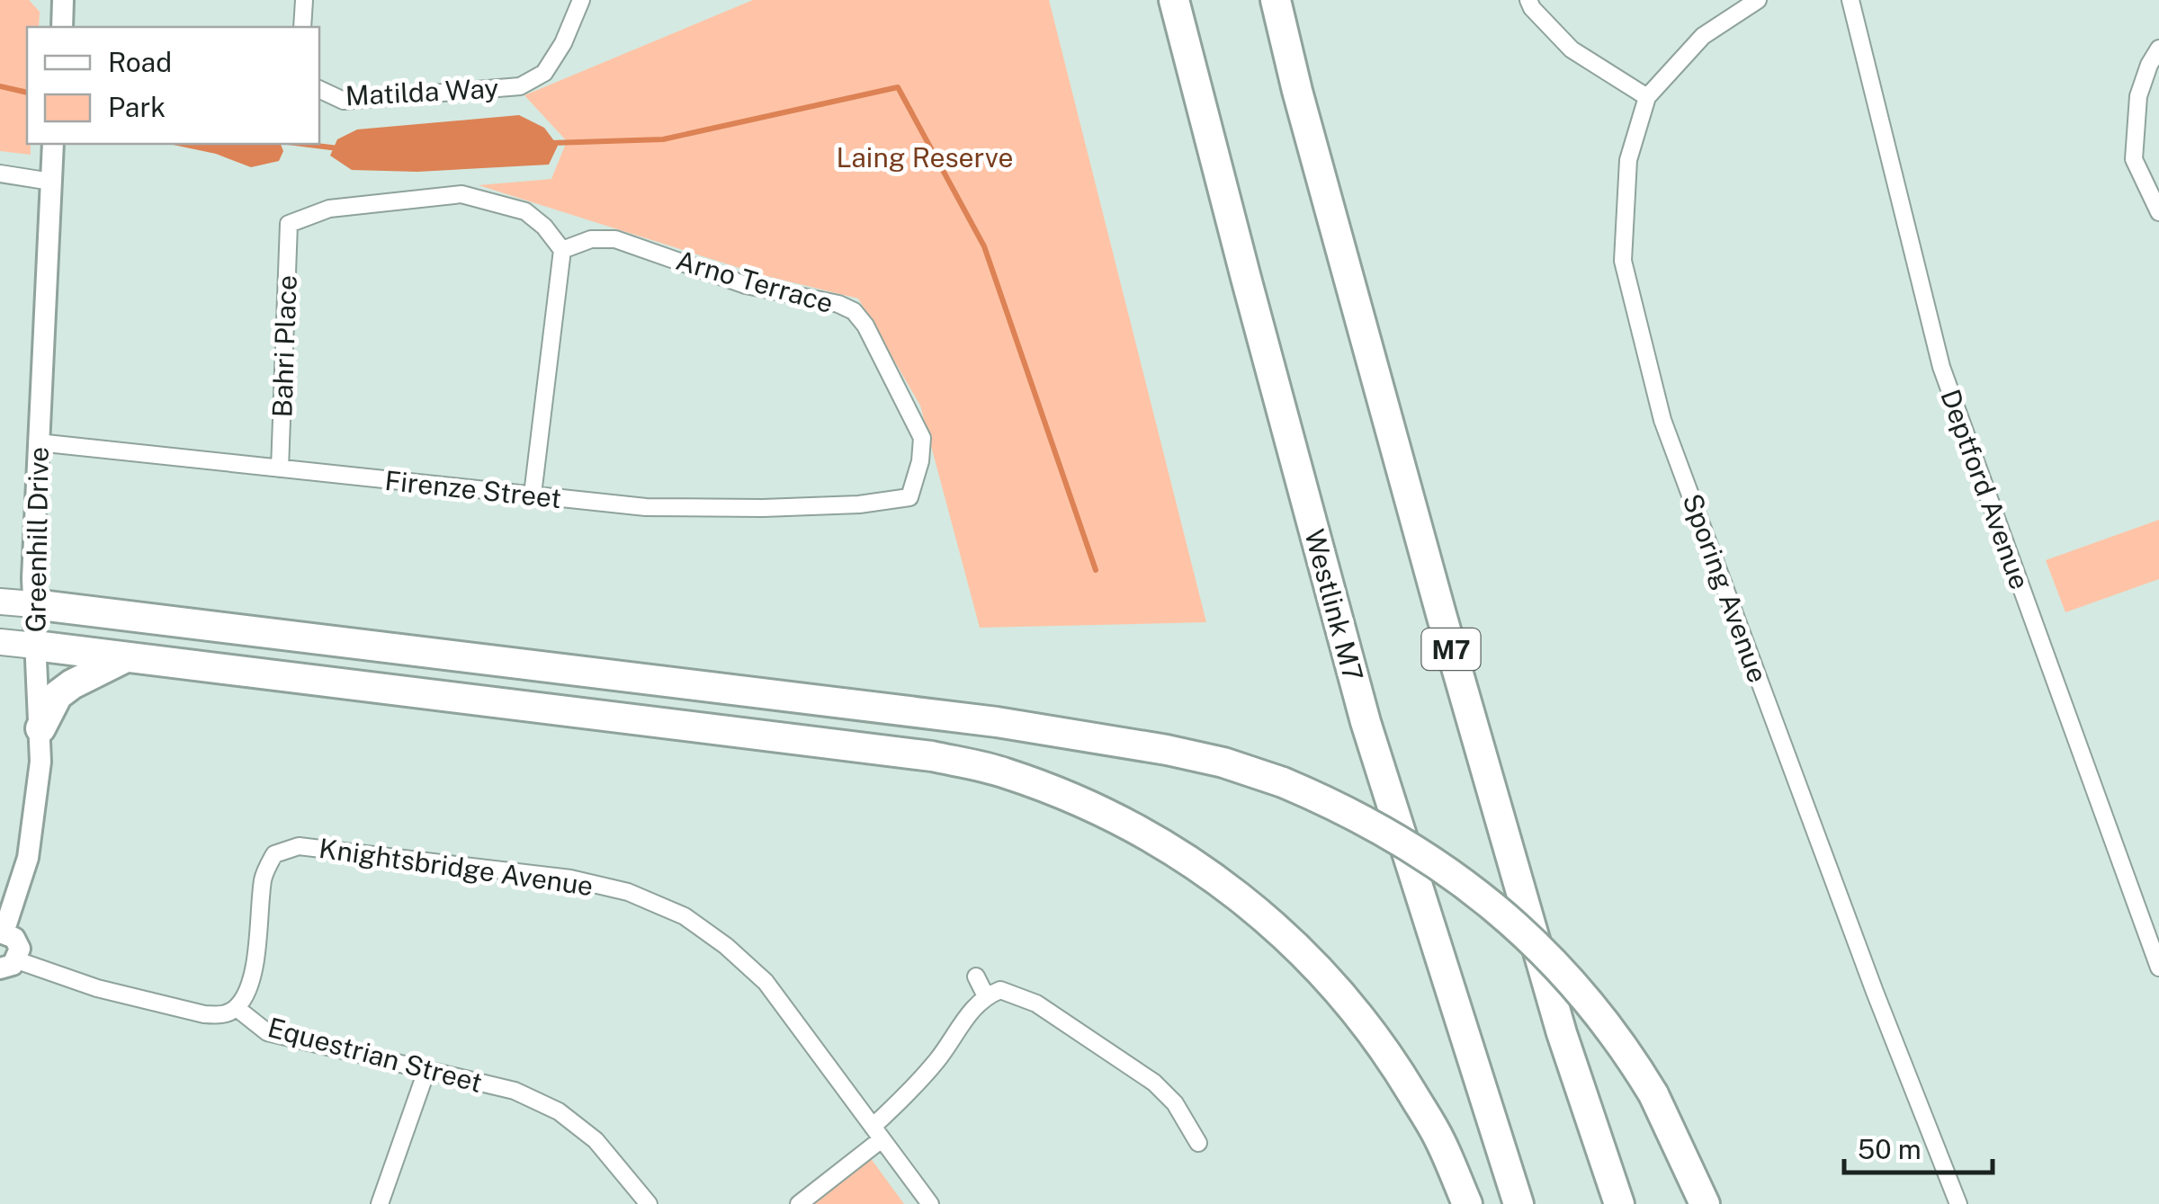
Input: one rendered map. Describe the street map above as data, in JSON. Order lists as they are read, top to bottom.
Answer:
{
  "streets": {
    "highway": ["Westlink M7", "M7"],
    "street": [
      "Matilda Way",
      "Arno Terrace",
      "Bahri Place",
      "Firenze Street",
      "Deptford Avenue",
      "Greenhill Drive",
      "Sporing Avenue",
      "Knightsbridge Avenue",
      "Equestrian Street"
    ]
  },
  "crossings": [
    ["Arno Terrace", "Bahri Place"],
    ["Arno Terrace", "Firenze Street"],
    ["Bahri Place", "Firenze Street"],
    ["Firenze Street", "Greenhill Drive"],
    ["Knightsbridge Avenue", "Equestrian Street"]
  ],
  "parks": ["Laing Reserve"],
  "legend": ["Road", "Park"],
  "scale_bar": "50 m"
}
